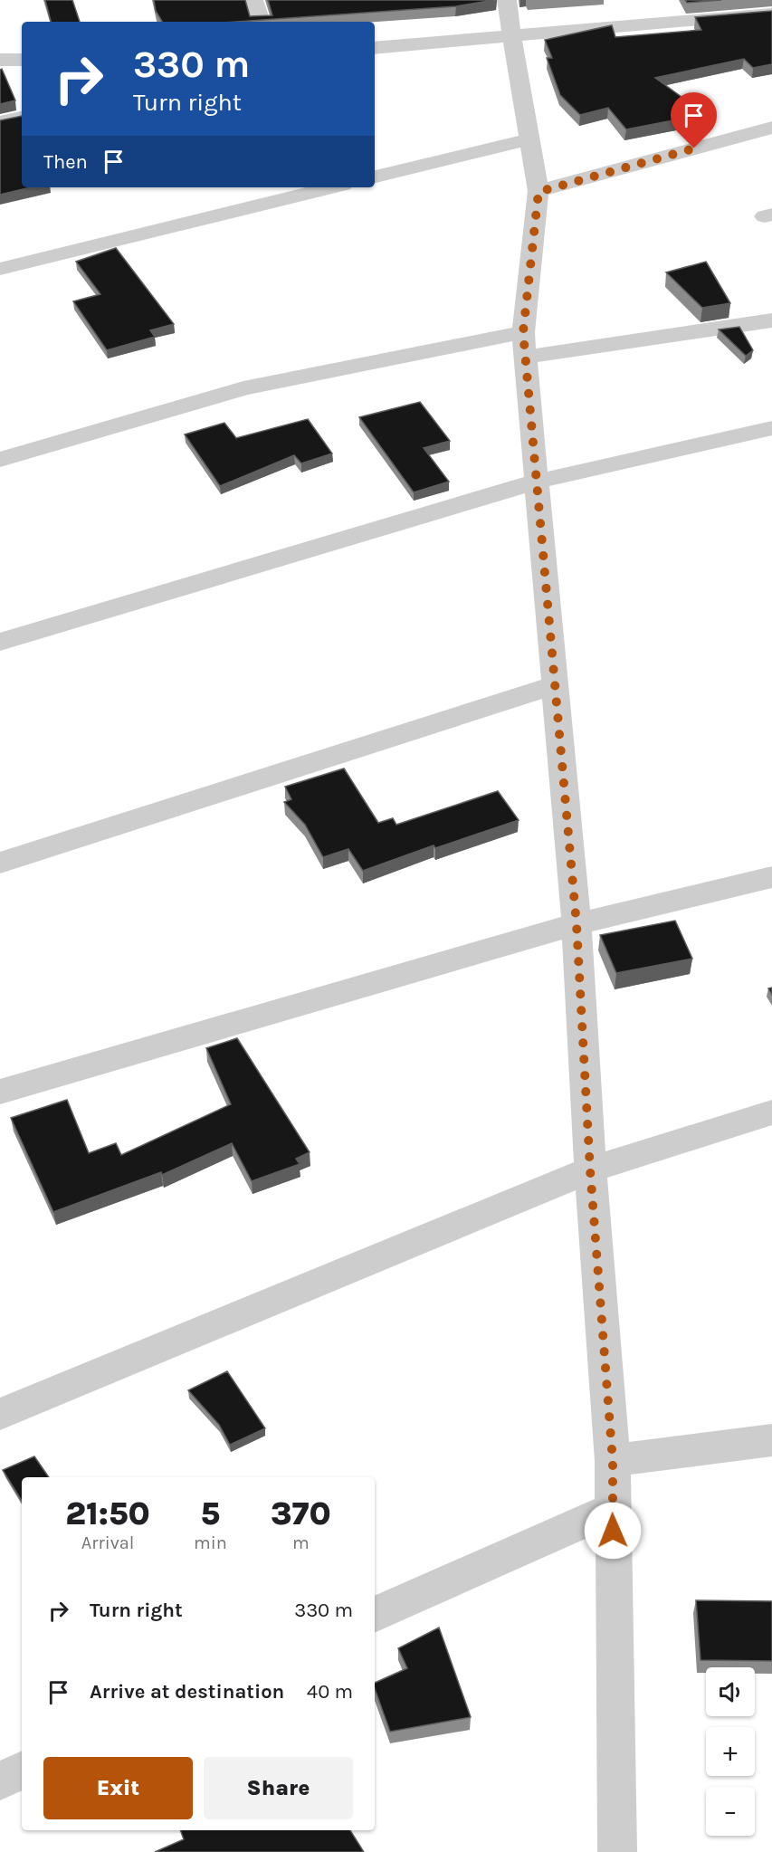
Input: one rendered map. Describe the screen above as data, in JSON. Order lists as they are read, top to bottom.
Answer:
{
  "page": {
    "turn": ["330 m", "Turn right"],
    "then": "Then",
    "eta": [
      "21:50",
      "Arrival",
      "5",
      "min",
      "370",
      "m"
    ],
    "list": [
      {
        "name": "Turn right",
        "value": "330 m"
      },
      {
        "name": "Arrive at destination",
        "value": "40 m"
      }
    ],
    "map_buttons": ["+", "−"],
    "buttons": ["Exit", "Share"]
  }
}
